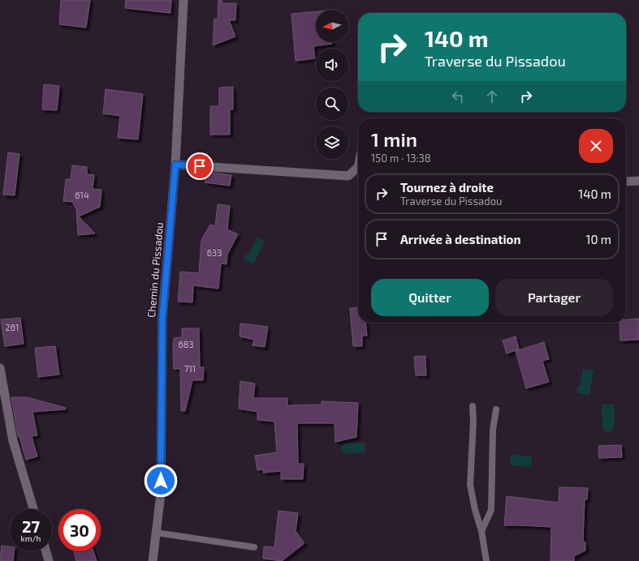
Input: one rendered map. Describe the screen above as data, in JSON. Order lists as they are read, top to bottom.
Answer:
{
  "streets": {
    "street": ["Chemin du Pissadou"]
  },
  "house_numbers": [
    "614",
    "633",
    "261",
    "683",
    "711"
  ],
  "north": "left",
  "page": {
    "turn": ["140 m", "Traverse du Pissadou"],
    "heading": ["1 min", "150 m · 13:38"],
    "list": [
      {
        "name": "Tournez à droite",
        "note": "Traverse du Pissadou",
        "value": "140 m"
      },
      {
        "name": "Arrivée à destination",
        "value": "10 m"
      }
    ],
    "buttons": ["Quitter", "Partager"],
    "speed": "27 km/h",
    "limit": "30"
  }
}
